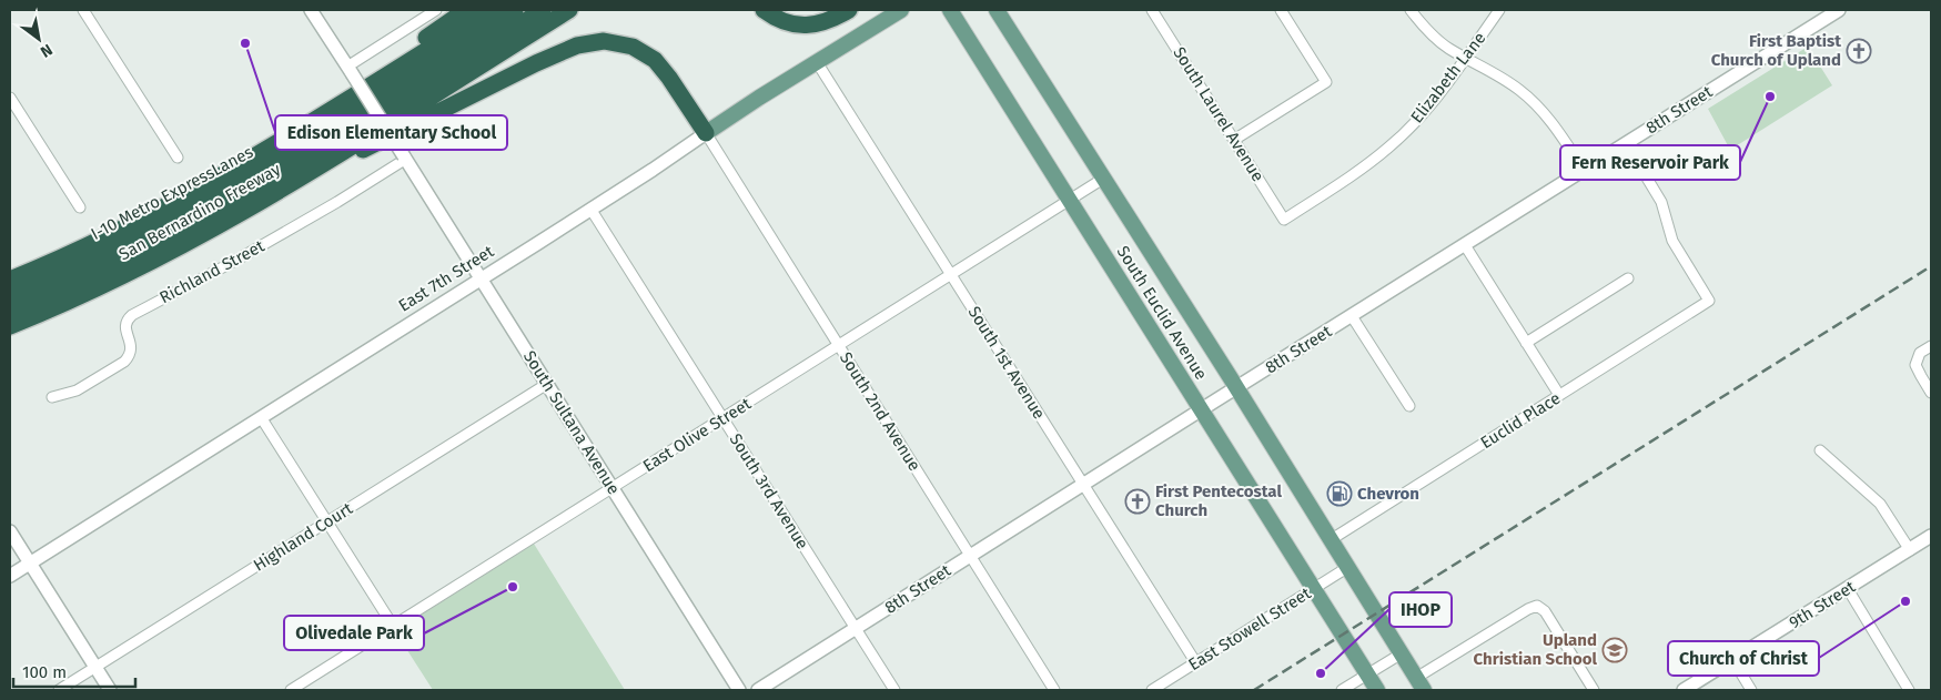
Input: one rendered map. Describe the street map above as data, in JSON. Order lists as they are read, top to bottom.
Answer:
{
  "streets": {
    "highway": ["I-10 Metro ExpressLanes", "San Bernardino Freeway"],
    "main road": ["East 7th Street", "South Euclid Avenue"],
    "street": [
      "Elizabeth Lane",
      "8th Street",
      "South Laurel Avenue",
      "Richland Street",
      "South 1st Avenue",
      "South 2nd Avenue",
      "Euclid Place",
      "South Sultana Avenue",
      "East Olive Street",
      "South 3rd Avenue",
      "Highland Court",
      "9th Street",
      "East Stowell Street"
    ]
  },
  "crossings": [
    ["Elizabeth Lane", "South Laurel Avenue"],
    ["8th Street", "South Euclid Avenue"],
    ["8th Street", "South 1st Avenue"],
    ["8th Street", "South 2nd Avenue"],
    ["8th Street", "Euclid Place"],
    ["8th Street", "South 3rd Avenue"],
    ["Richland Street", "South Sultana Avenue"],
    ["East 7th Street", "South 1st Avenue"],
    ["East 7th Street", "South 2nd Avenue"],
    ["East 7th Street", "South Sultana Avenue"],
    ["East 7th Street", "South 3rd Avenue"],
    ["South Euclid Avenue", "Euclid Place"],
    ["South Euclid Avenue", "East Olive Street"],
    ["South Euclid Avenue", "East Stowell Street"],
    ["South 1st Avenue", "East Olive Street"],
    ["South 1st Avenue", "East Stowell Street"],
    ["South 2nd Avenue", "East Olive Street"],
    ["South Sultana Avenue", "East Olive Street"],
    ["South Sultana Avenue", "Highland Court"],
    ["East Olive Street", "South 3rd Avenue"]
  ],
  "places": {
    "other": [
      "Edison Elementary School",
      "Fern Reservoir Park",
      "Olivedale Park",
      "Church of Christ",
      "IHOP"
    ],
    "church": ["First Baptist Church of Upland", "First Pentecostal Church"],
    "fuel station": ["Chevron"],
    "school or university": ["Upland Christian School"]
  },
  "scale_bar": "100 m",
  "north": "bottom right"
}
